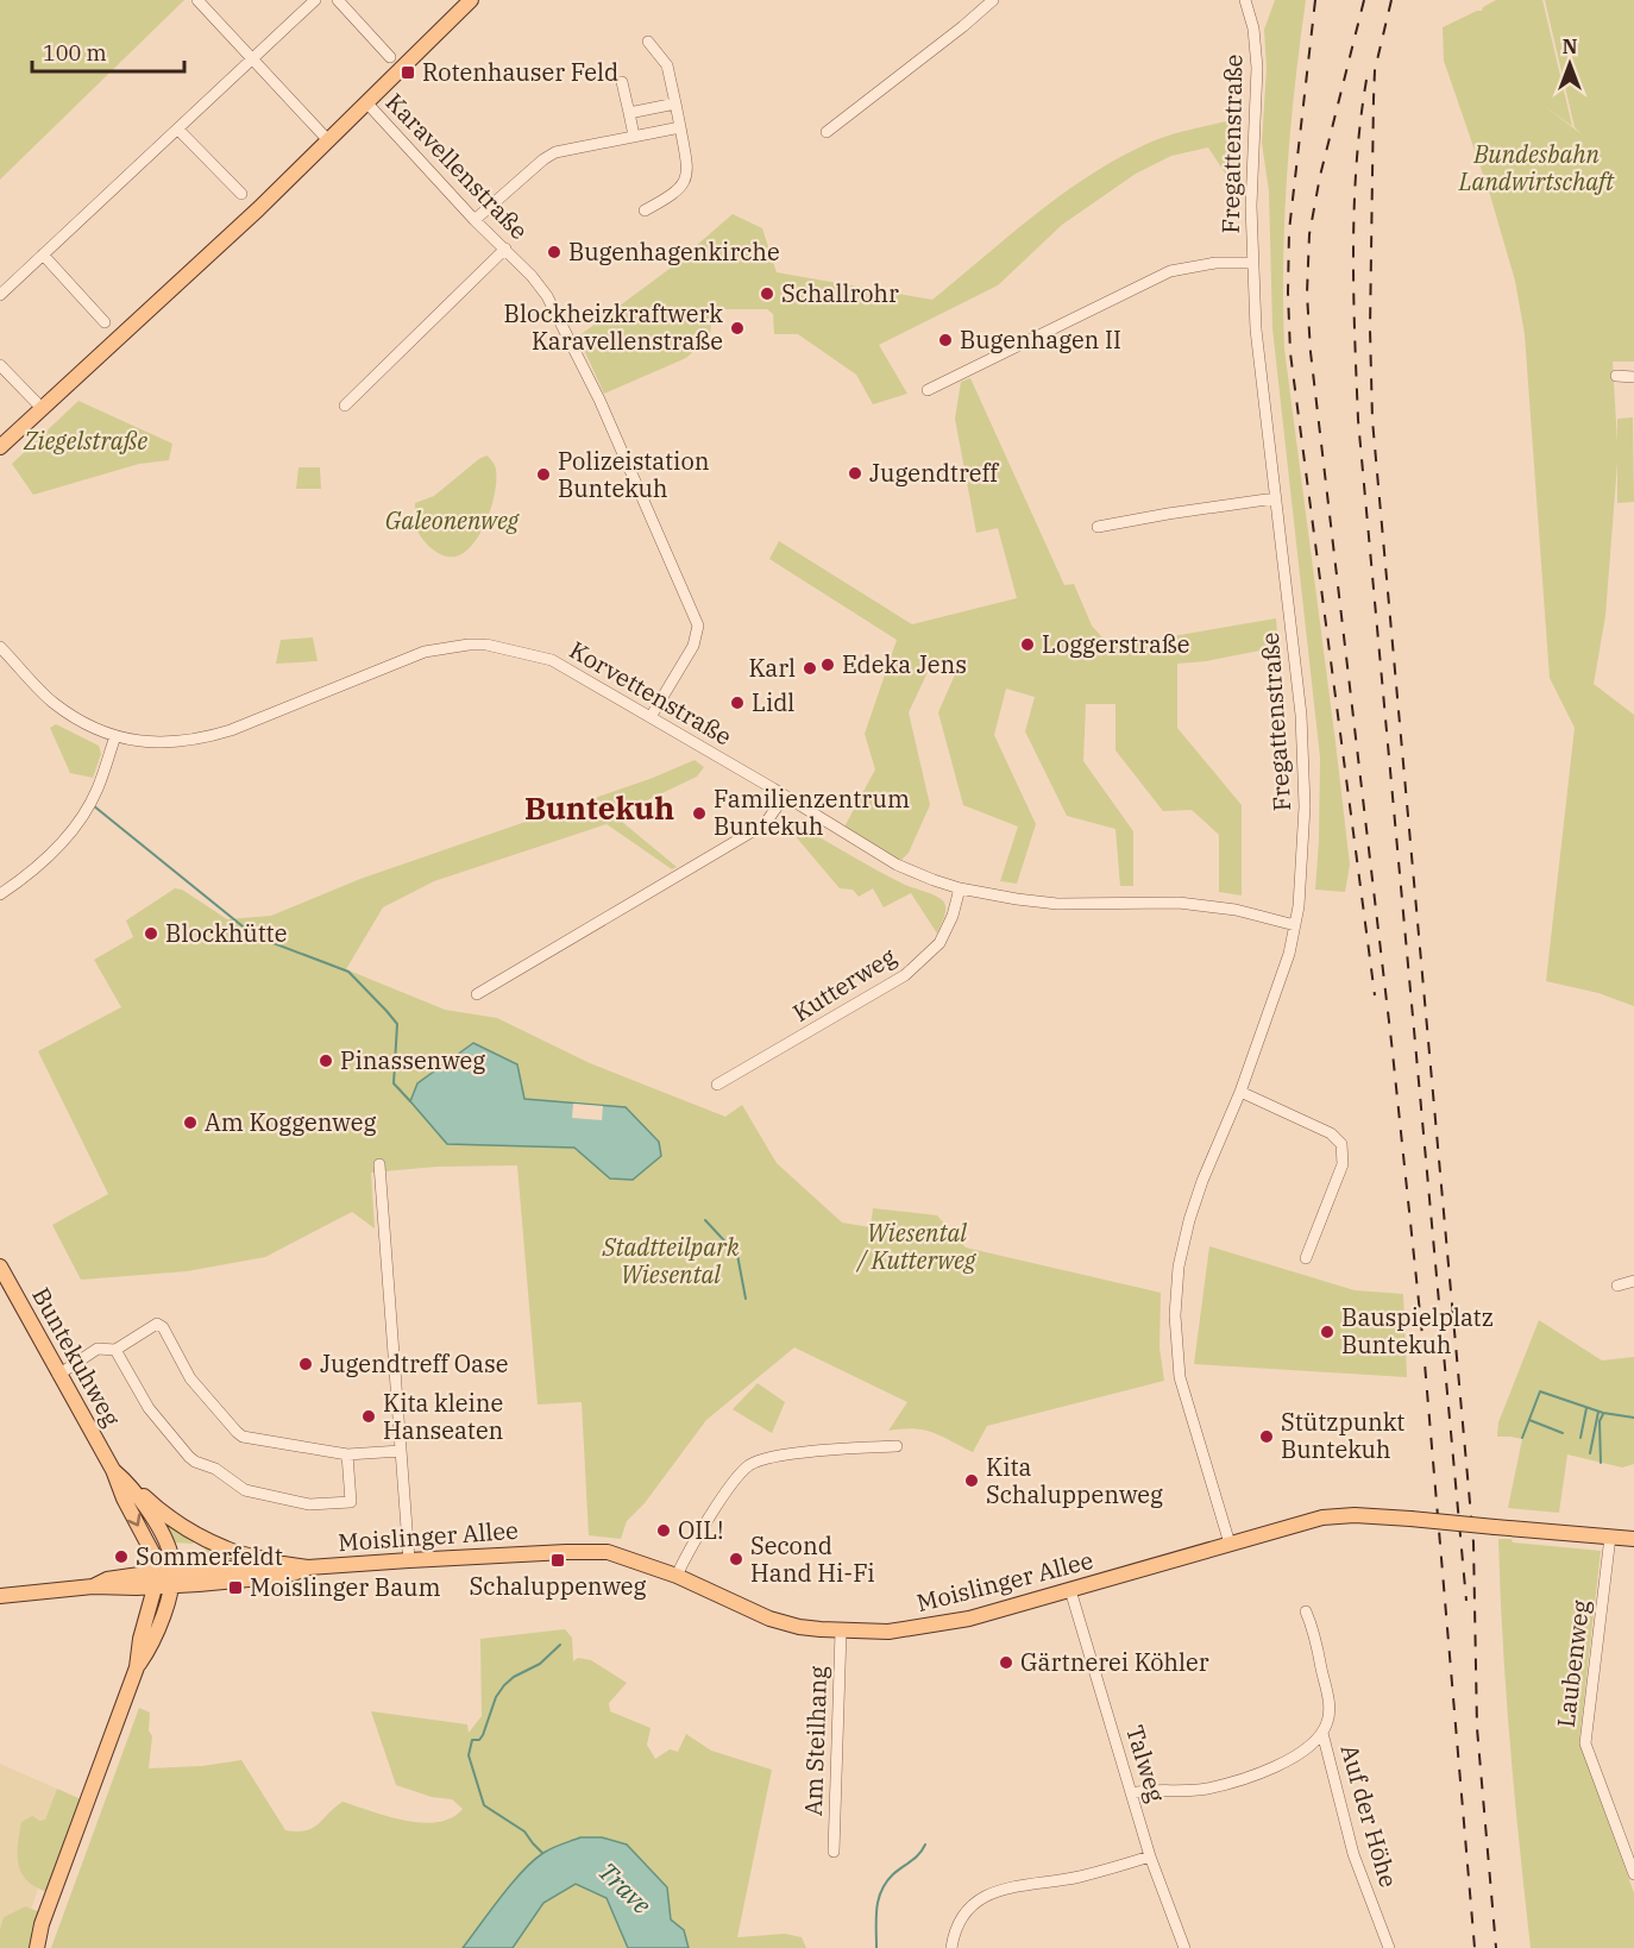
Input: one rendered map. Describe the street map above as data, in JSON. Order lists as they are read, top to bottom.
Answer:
{
  "streets": {
    "main road": ["Buntekuhweg", "Moislinger Allee"],
    "street": [
      "Fregattenstraße",
      "Karavellenstraße",
      "Korvettenstraße",
      "Kutterweg",
      "Laubenweg",
      "Am Steilhang",
      "Talweg",
      "Auf der Höhe"
    ]
  },
  "crossings": [
    ["Fregattenstraße", "Korvettenstraße"],
    ["Fregattenstraße", "Moislinger Allee"],
    ["Karavellenstraße", "Korvettenstraße"],
    ["Korvettenstraße", "Kutterweg"],
    ["Buntekuhweg", "Moislinger Allee"],
    ["Moislinger Allee", "Laubenweg"],
    ["Moislinger Allee", "Am Steilhang"],
    ["Moislinger Allee", "Talweg"]
  ],
  "districts": ["Buntekuh"],
  "water": ["Trave"],
  "parks": [
    "Bundesbahn Landwirtschaft",
    "Ziegelstraße",
    "Galeonenweg",
    "Wiesental / Kutterweg",
    "Stadtteilpark Wiesental"
  ],
  "places": {
    "transit": ["Rotenhauser Feld", "Schaluppenweg", "Moislinger Baum"],
    "other": [
      "Bugenhagenkirche",
      "Schallrohr",
      "Blockheizkraftwerk Karavellenstraße",
      "Bugenhagen II",
      "Jugendtreff",
      "Polizeistation Buntekuh",
      "Loggerstraße",
      "Edeka Jens",
      "Karl",
      "Lidl",
      "Familienzentrum Buntekuh",
      "Blockhütte",
      "Pinassenweg",
      "Am Koggenweg",
      "Bauspielplatz Buntekuh",
      "Jugendtreff Oase",
      "Kita kleine Hanseaten",
      "Stützpunkt Buntekuh",
      "Kita Schaluppenweg",
      "OIL!",
      "Sommerfeldt",
      "Second Hand Hi-Fi",
      "Gärtnerei Köhler"
    ]
  },
  "scale_bar": "100 m",
  "north": "top"
}
